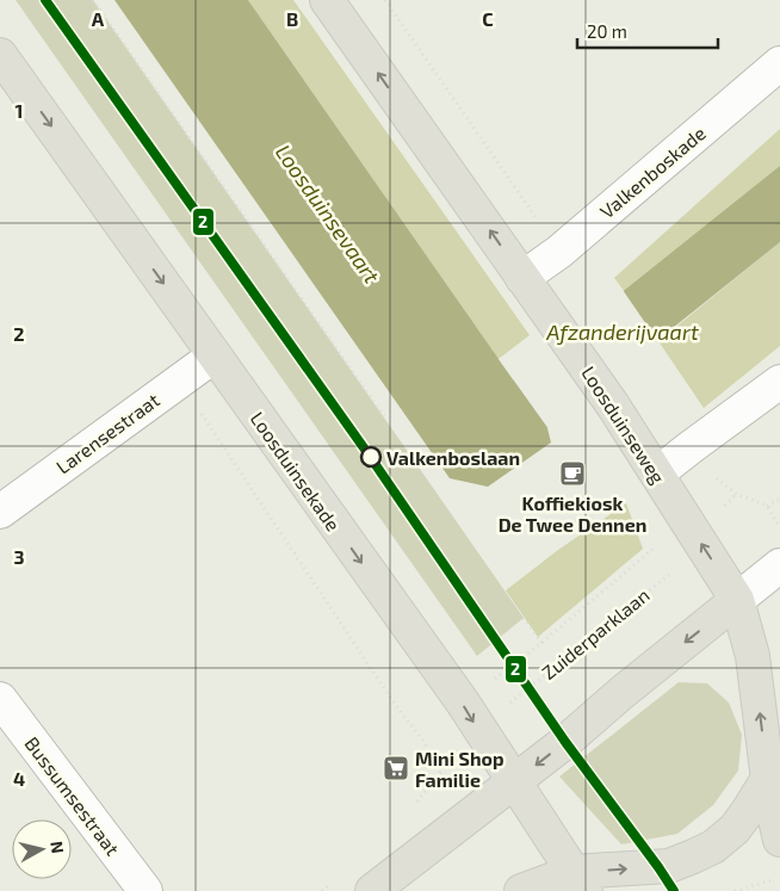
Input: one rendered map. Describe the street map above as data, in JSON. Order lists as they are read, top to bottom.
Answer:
{
  "streets": {
    "main road": ["Loosduinseweg", "Loosduinsekade"],
    "street": ["Valkenboskade", "Larensestraat", "Bussumsestraat"],
    "path": ["Zuiderparklaan"]
  },
  "crossings": [
    ["Valkenboskade", "Loosduinseweg"],
    ["Loosduinseweg", "Zuiderparklaan"],
    ["Larensestraat", "Loosduinsekade"],
    ["Loosduinsekade", "Zuiderparklaan"]
  ],
  "one_way": ["Loosduinseweg", "Loosduinsekade"],
  "water": ["Loosduinsevaart", "Afzanderijvaart"],
  "places": {
    "other": ["Valkenboslaan"],
    "cafe": ["Koffiekiosk De Twee Dennen"],
    "supermarket": ["Mini Shop Familie"]
  },
  "lines": ["transit line 2"],
  "scale_bar": "20 m",
  "north": "right",
  "grid": {
    "columns": ["A", "B", "C"],
    "rows": [
      "1",
      "2",
      "3",
      "4"
    ]
  }
}
